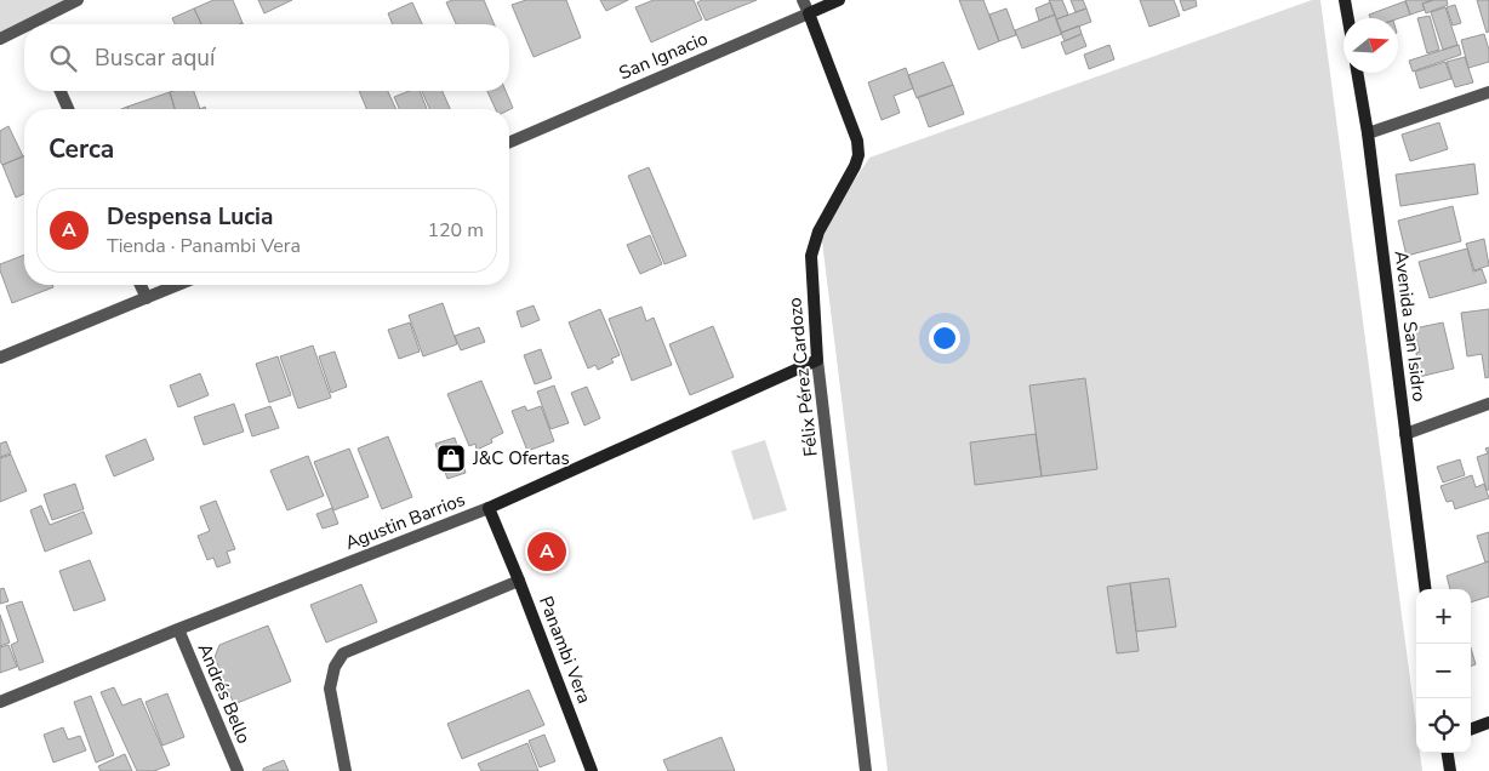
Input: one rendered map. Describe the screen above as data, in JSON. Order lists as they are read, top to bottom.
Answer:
{
  "streets": {
    "street": [
      "San Ignacio",
      "Avenida San Isidro",
      "Félix Pérez Cardozo",
      "Agustin Barrios",
      "Panambi Vera",
      "Andrés Bello"
    ]
  },
  "crossings": [
    ["San Ignacio", "Félix Pérez Cardozo"],
    ["Félix Pérez Cardozo", "Agustin Barrios"],
    ["Agustin Barrios", "Panambi Vera"],
    ["Agustin Barrios", "Andrés Bello"]
  ],
  "places": {
    "shop": ["J&C Ofertas"]
  },
  "north": "right",
  "page": {
    "search": "Buscar aquí",
    "heading": "Cerca",
    "list": [
      {
        "mark": "A",
        "name": "Despensa Lucia",
        "note": "Tienda · Panambi Vera",
        "value": "120 m"
      }
    ],
    "pins": "A",
    "map_buttons": ["+", "−"]
  }
}
